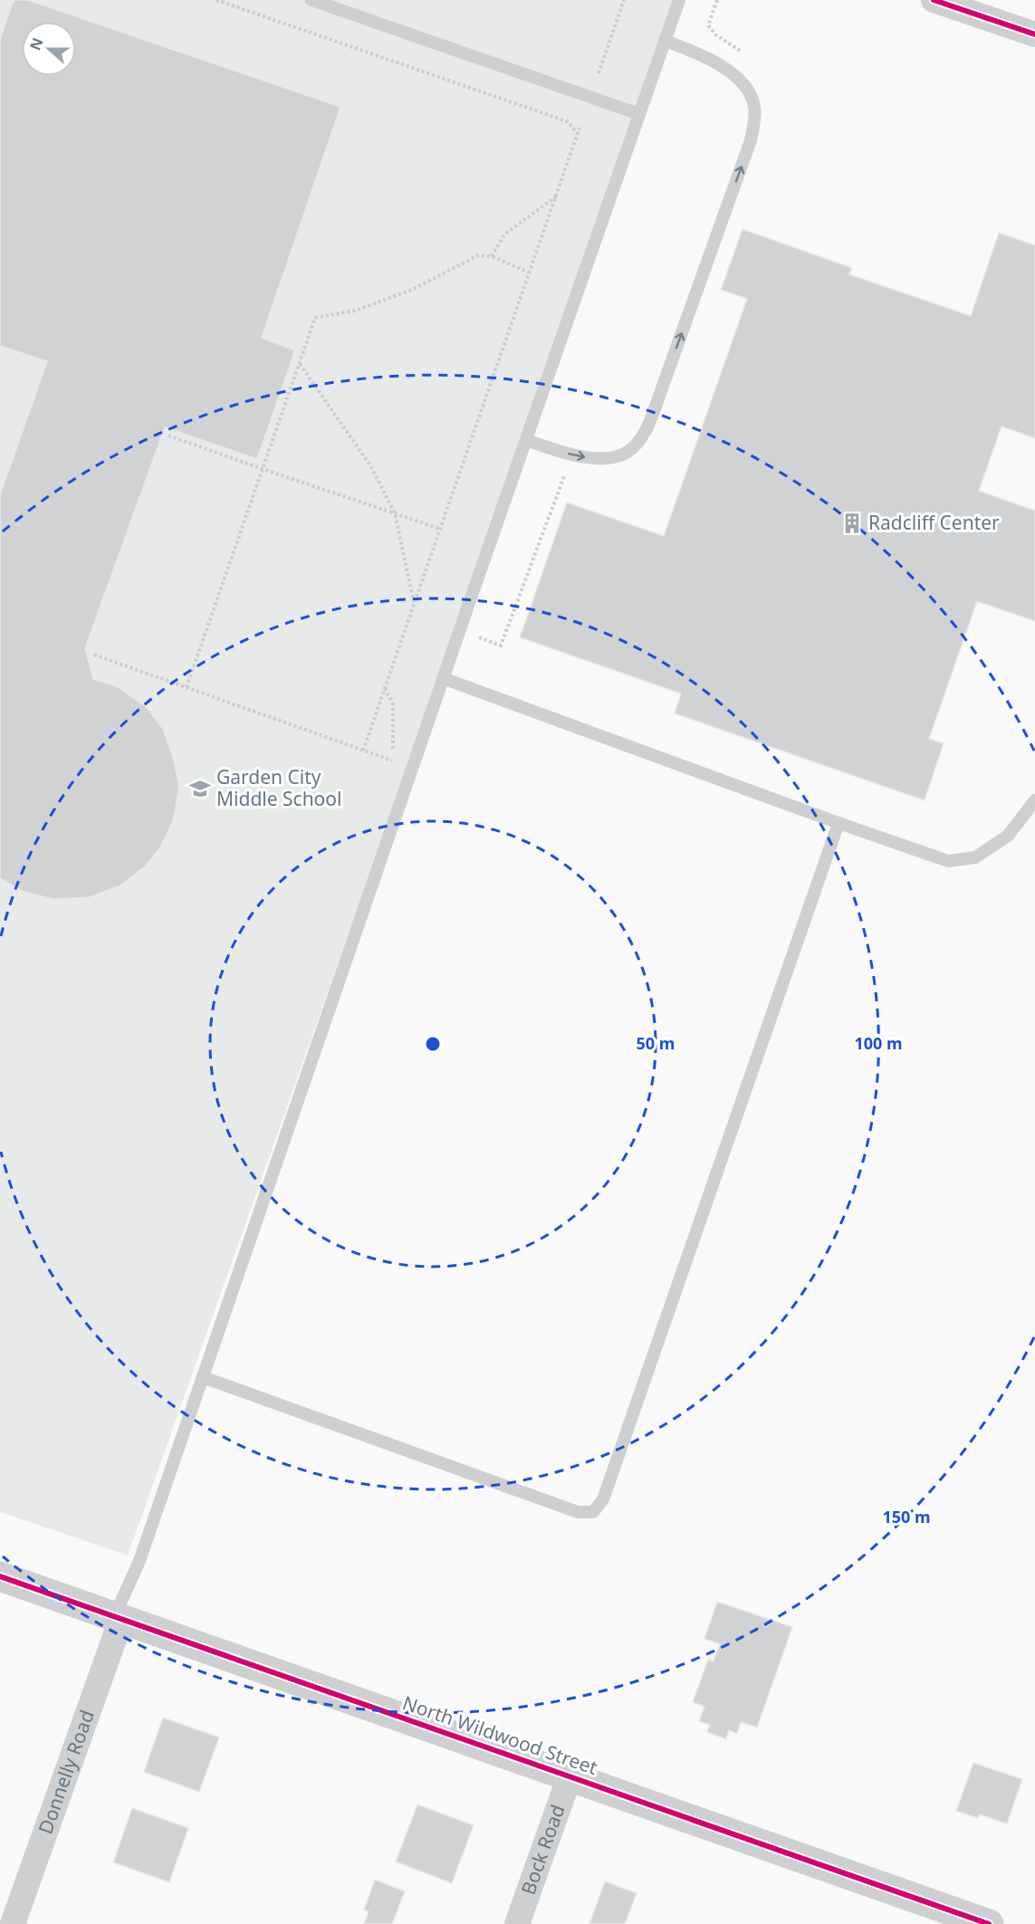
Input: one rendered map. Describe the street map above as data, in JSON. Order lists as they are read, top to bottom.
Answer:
{
  "streets": {
    "street": ["North Wildwood Street", "Donnelly Road", "Bock Road"]
  },
  "crossings": [
    ["North Wildwood Street", "Donnelly Road"],
    ["North Wildwood Street", "Bock Road"]
  ],
  "places": {
    "building": ["Radcliff Center"],
    "school or university": ["Garden City Middle School"]
  },
  "north": "left",
  "rings": ["50 m", "100 m", "150 m"]
}
